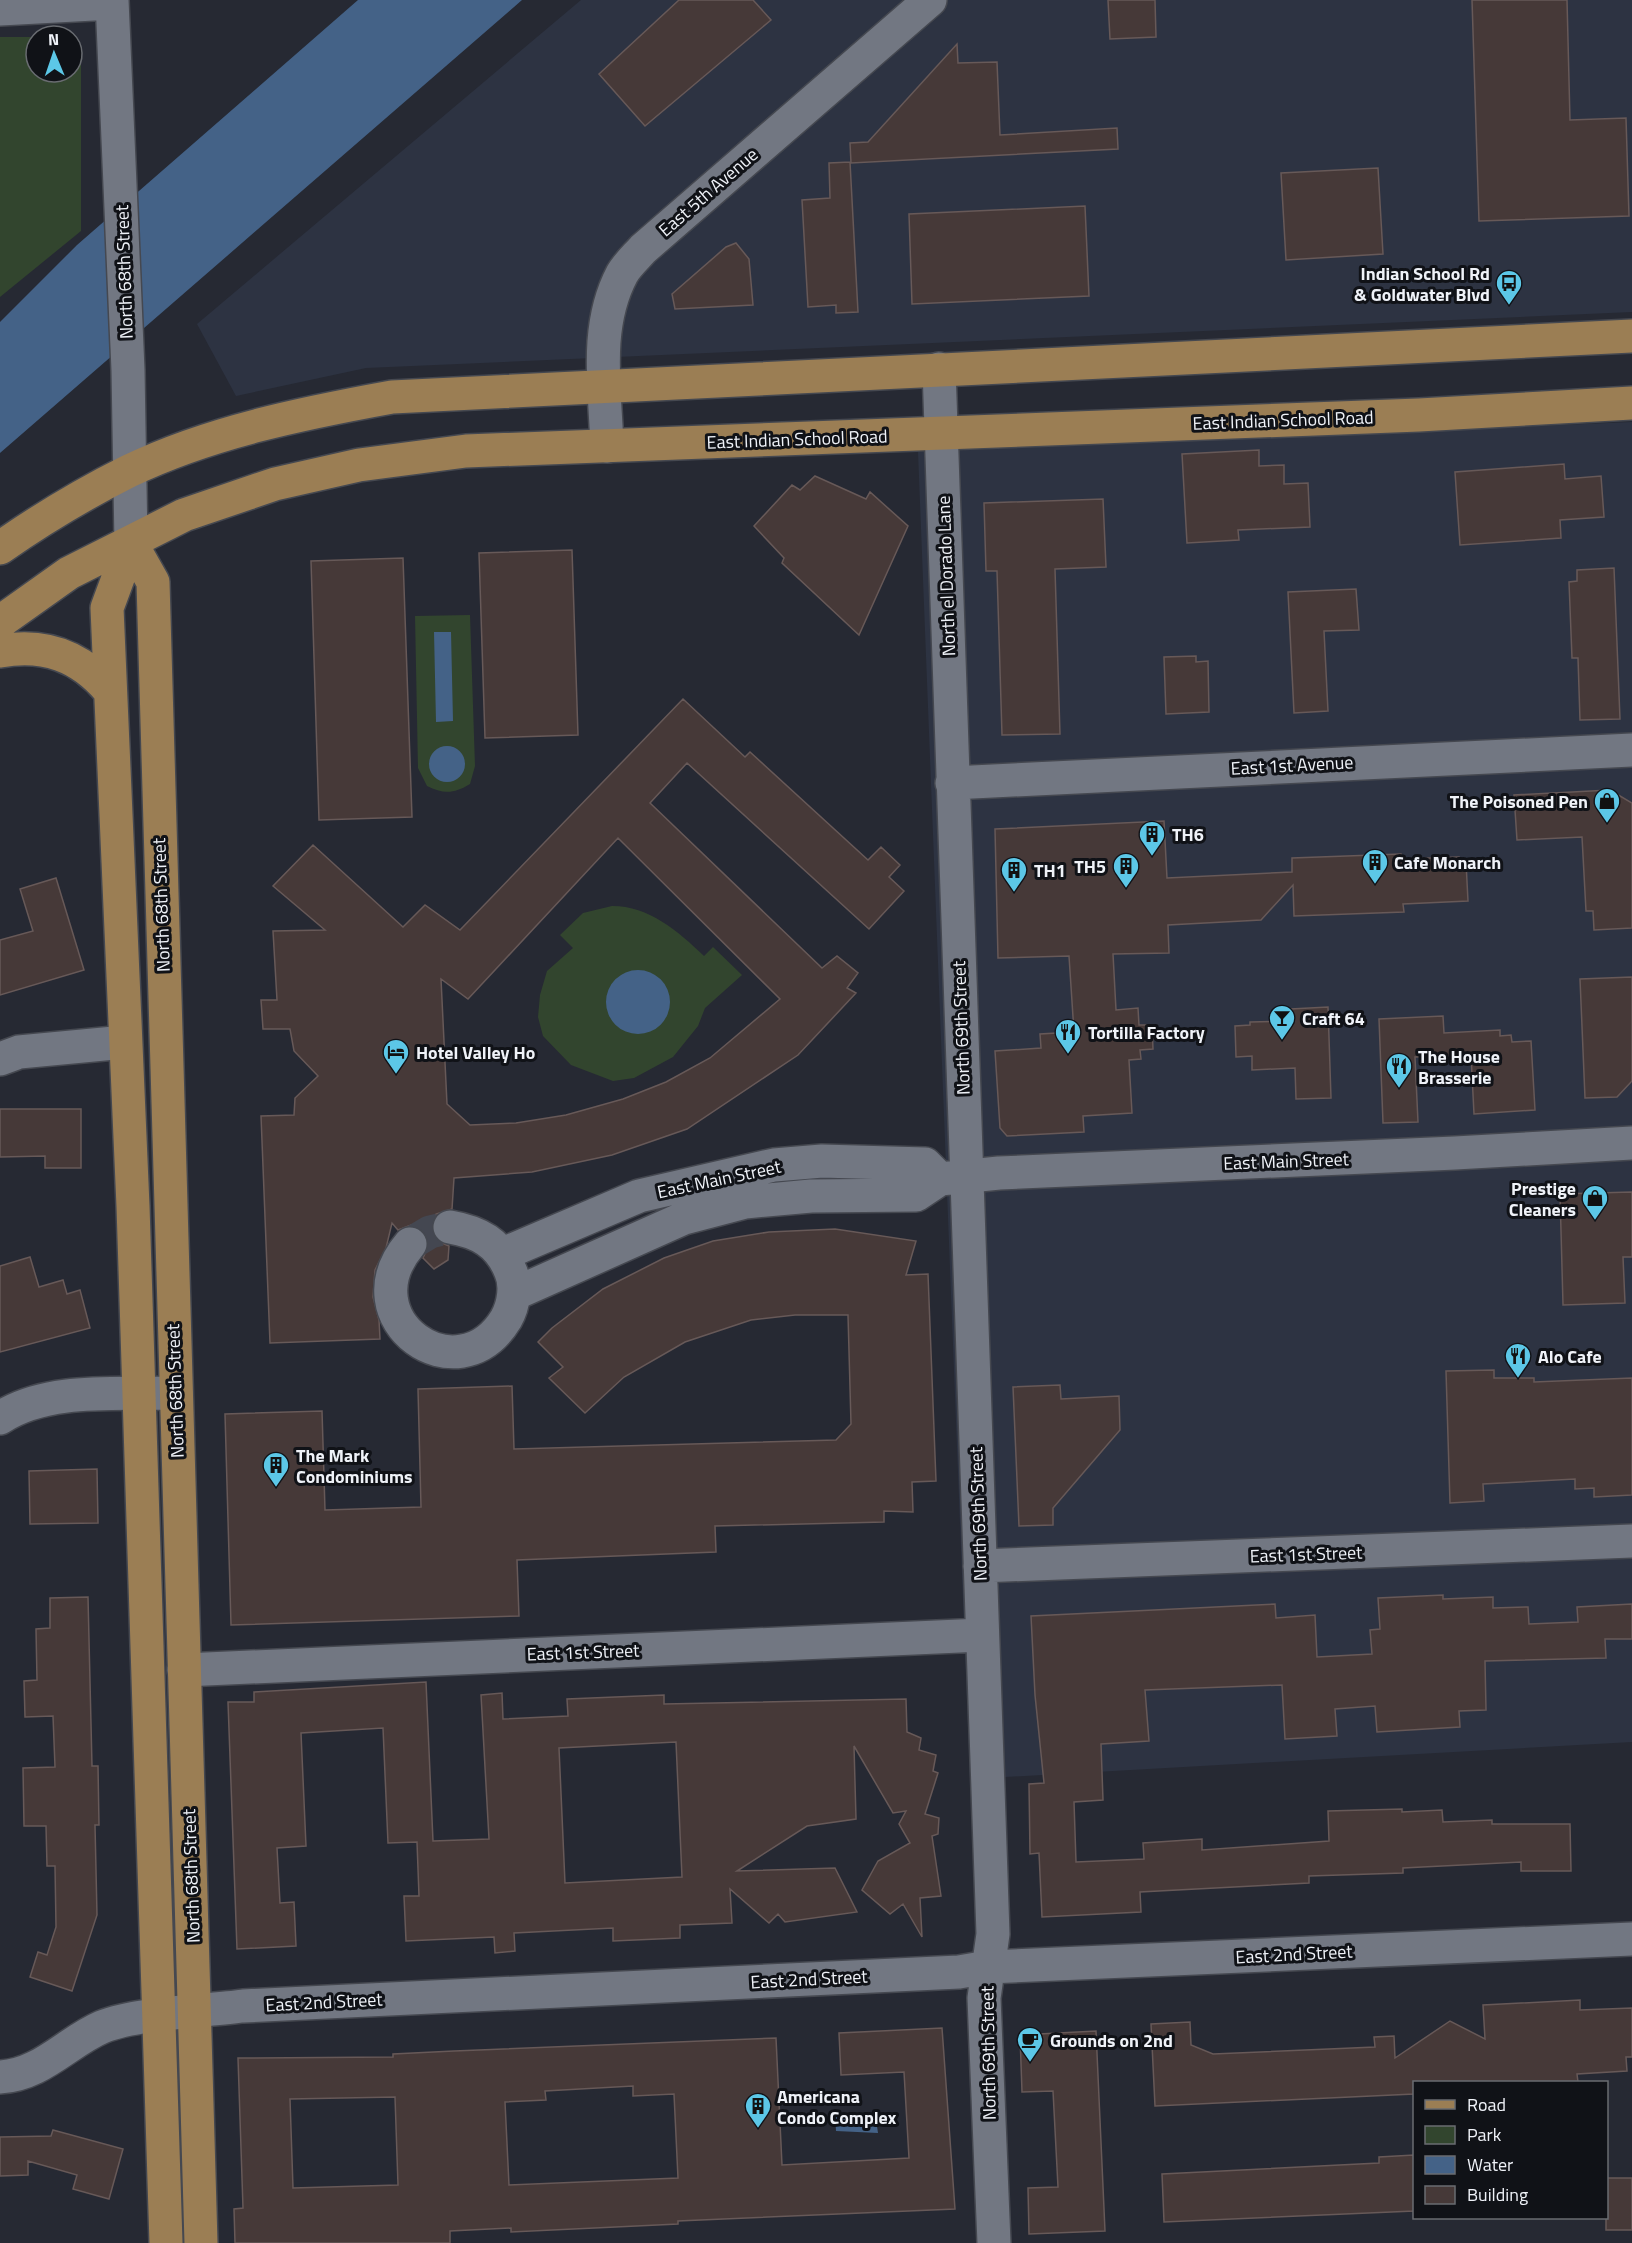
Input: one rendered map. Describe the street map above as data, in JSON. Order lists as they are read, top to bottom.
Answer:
{
  "streets": {
    "main road": ["North 68th Street", "East Indian School Road"],
    "street": [
      "East 5th Avenue",
      "North el Dorado Lane",
      "East 1st Avenue",
      "North 69th Street",
      "East Main Street",
      "East 1st Street",
      "East 2nd Street"
    ]
  },
  "crossings": [
    ["East 5th Avenue", "East Indian School Road"],
    ["North 68th Street", "East Indian School Road"],
    ["North 68th Street", "East 1st Street"],
    ["North 68th Street", "East 2nd Street"],
    ["East Indian School Road", "North el Dorado Lane"],
    ["North el Dorado Lane", "East 1st Avenue"],
    ["North el Dorado Lane", "North 69th Street"],
    ["East 1st Avenue", "North 69th Street"],
    ["North 69th Street", "East Main Street"],
    ["North 69th Street", "East 1st Street"],
    ["North 69th Street", "East 2nd Street"]
  ],
  "places": {
    "bus stop": ["Indian School Rd & Goldwater Blvd"],
    "shop": ["The Poisoned Pen", "Prestige Cleaners"],
    "building": [
      "TH6",
      "Cafe Monarch",
      "TH5",
      "TH1",
      "The Mark Condominiums",
      "Americana Condo Complex"
    ],
    "bar": ["Craft 64"],
    "restaurant": ["Tortilla Factory", "The House Brasserie", "Alo Cafe"],
    "hotel": ["Hotel Valley Ho"],
    "cafe": ["Grounds on 2nd"]
  },
  "legend": [
    "Road",
    "Park",
    "Water",
    "Building"
  ],
  "north": "top"
}
